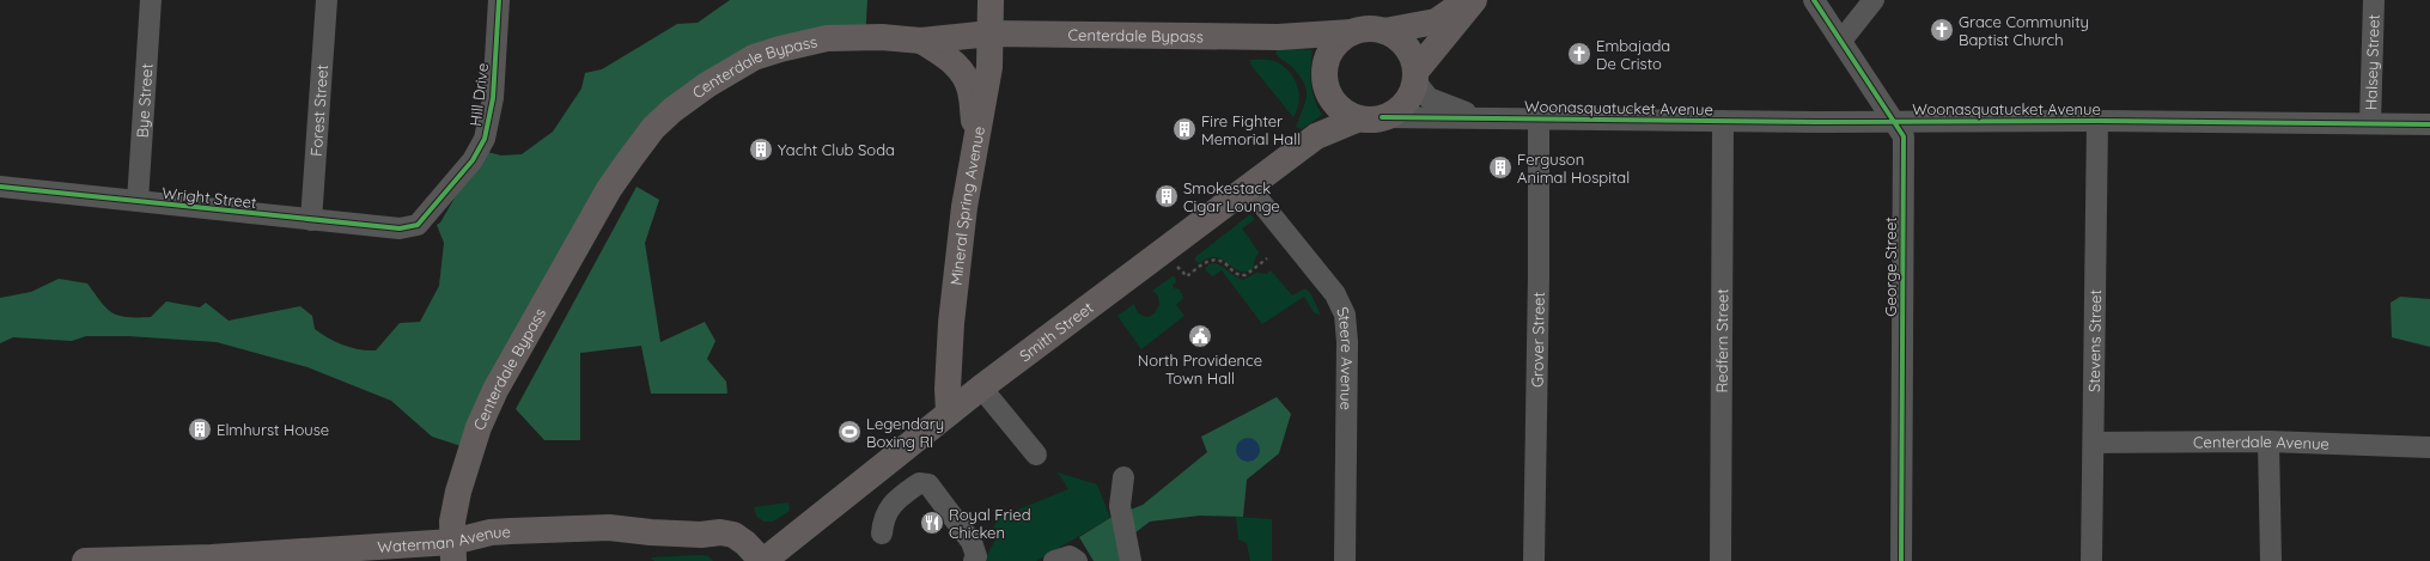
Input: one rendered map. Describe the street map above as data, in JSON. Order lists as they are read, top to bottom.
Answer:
{
  "streets": {
    "main road": [
      "Centerdale Bypass",
      "Mineral Spring Avenue",
      "Smith Street",
      "Waterman Avenue"
    ],
    "street": [
      "Halsey Street",
      "Hill Drive",
      "Bye Street",
      "Woonasquatucket Avenue",
      "Forest Street",
      "Wright Street",
      "George Street",
      "Grover Street",
      "Redfern Street",
      "Stevens Street",
      "Steere Avenue",
      "Centerdale Avenue"
    ]
  },
  "crossings": [
    ["Centerdale Bypass", "Woonasquatucket Avenue"],
    ["Centerdale Bypass", "Mineral Spring Avenue"],
    ["Centerdale Bypass", "Smith Street"],
    ["Centerdale Bypass", "Waterman Avenue"],
    ["Halsey Street", "Woonasquatucket Avenue"],
    ["Hill Drive", "Wright Street"],
    ["Bye Street", "Wright Street"],
    ["Woonasquatucket Avenue", "George Street"],
    ["Woonasquatucket Avenue", "Smith Street"],
    ["Woonasquatucket Avenue", "Grover Street"],
    ["Woonasquatucket Avenue", "Redfern Street"],
    ["Woonasquatucket Avenue", "Stevens Street"],
    ["Forest Street", "Wright Street"],
    ["Mineral Spring Avenue", "Smith Street"],
    ["Smith Street", "Steere Avenue"],
    ["Smith Street", "Waterman Avenue"],
    ["Stevens Street", "Centerdale Avenue"]
  ],
  "places": {
    "church": ["Grace Community Baptist Church", "Embajada De Cristo"],
    "building": [
      "Fire Fighter Memorial Hall",
      "Yacht Club Soda",
      "Ferguson Animal Hospital",
      "Smokestack Cigar Lounge",
      "Elmhurst House"
    ],
    "public building": ["North Providence Town Hall"],
    "sports": ["Legendary Boxing RI"],
    "restaurant": ["Royal Fried Chicken"]
  }
}
